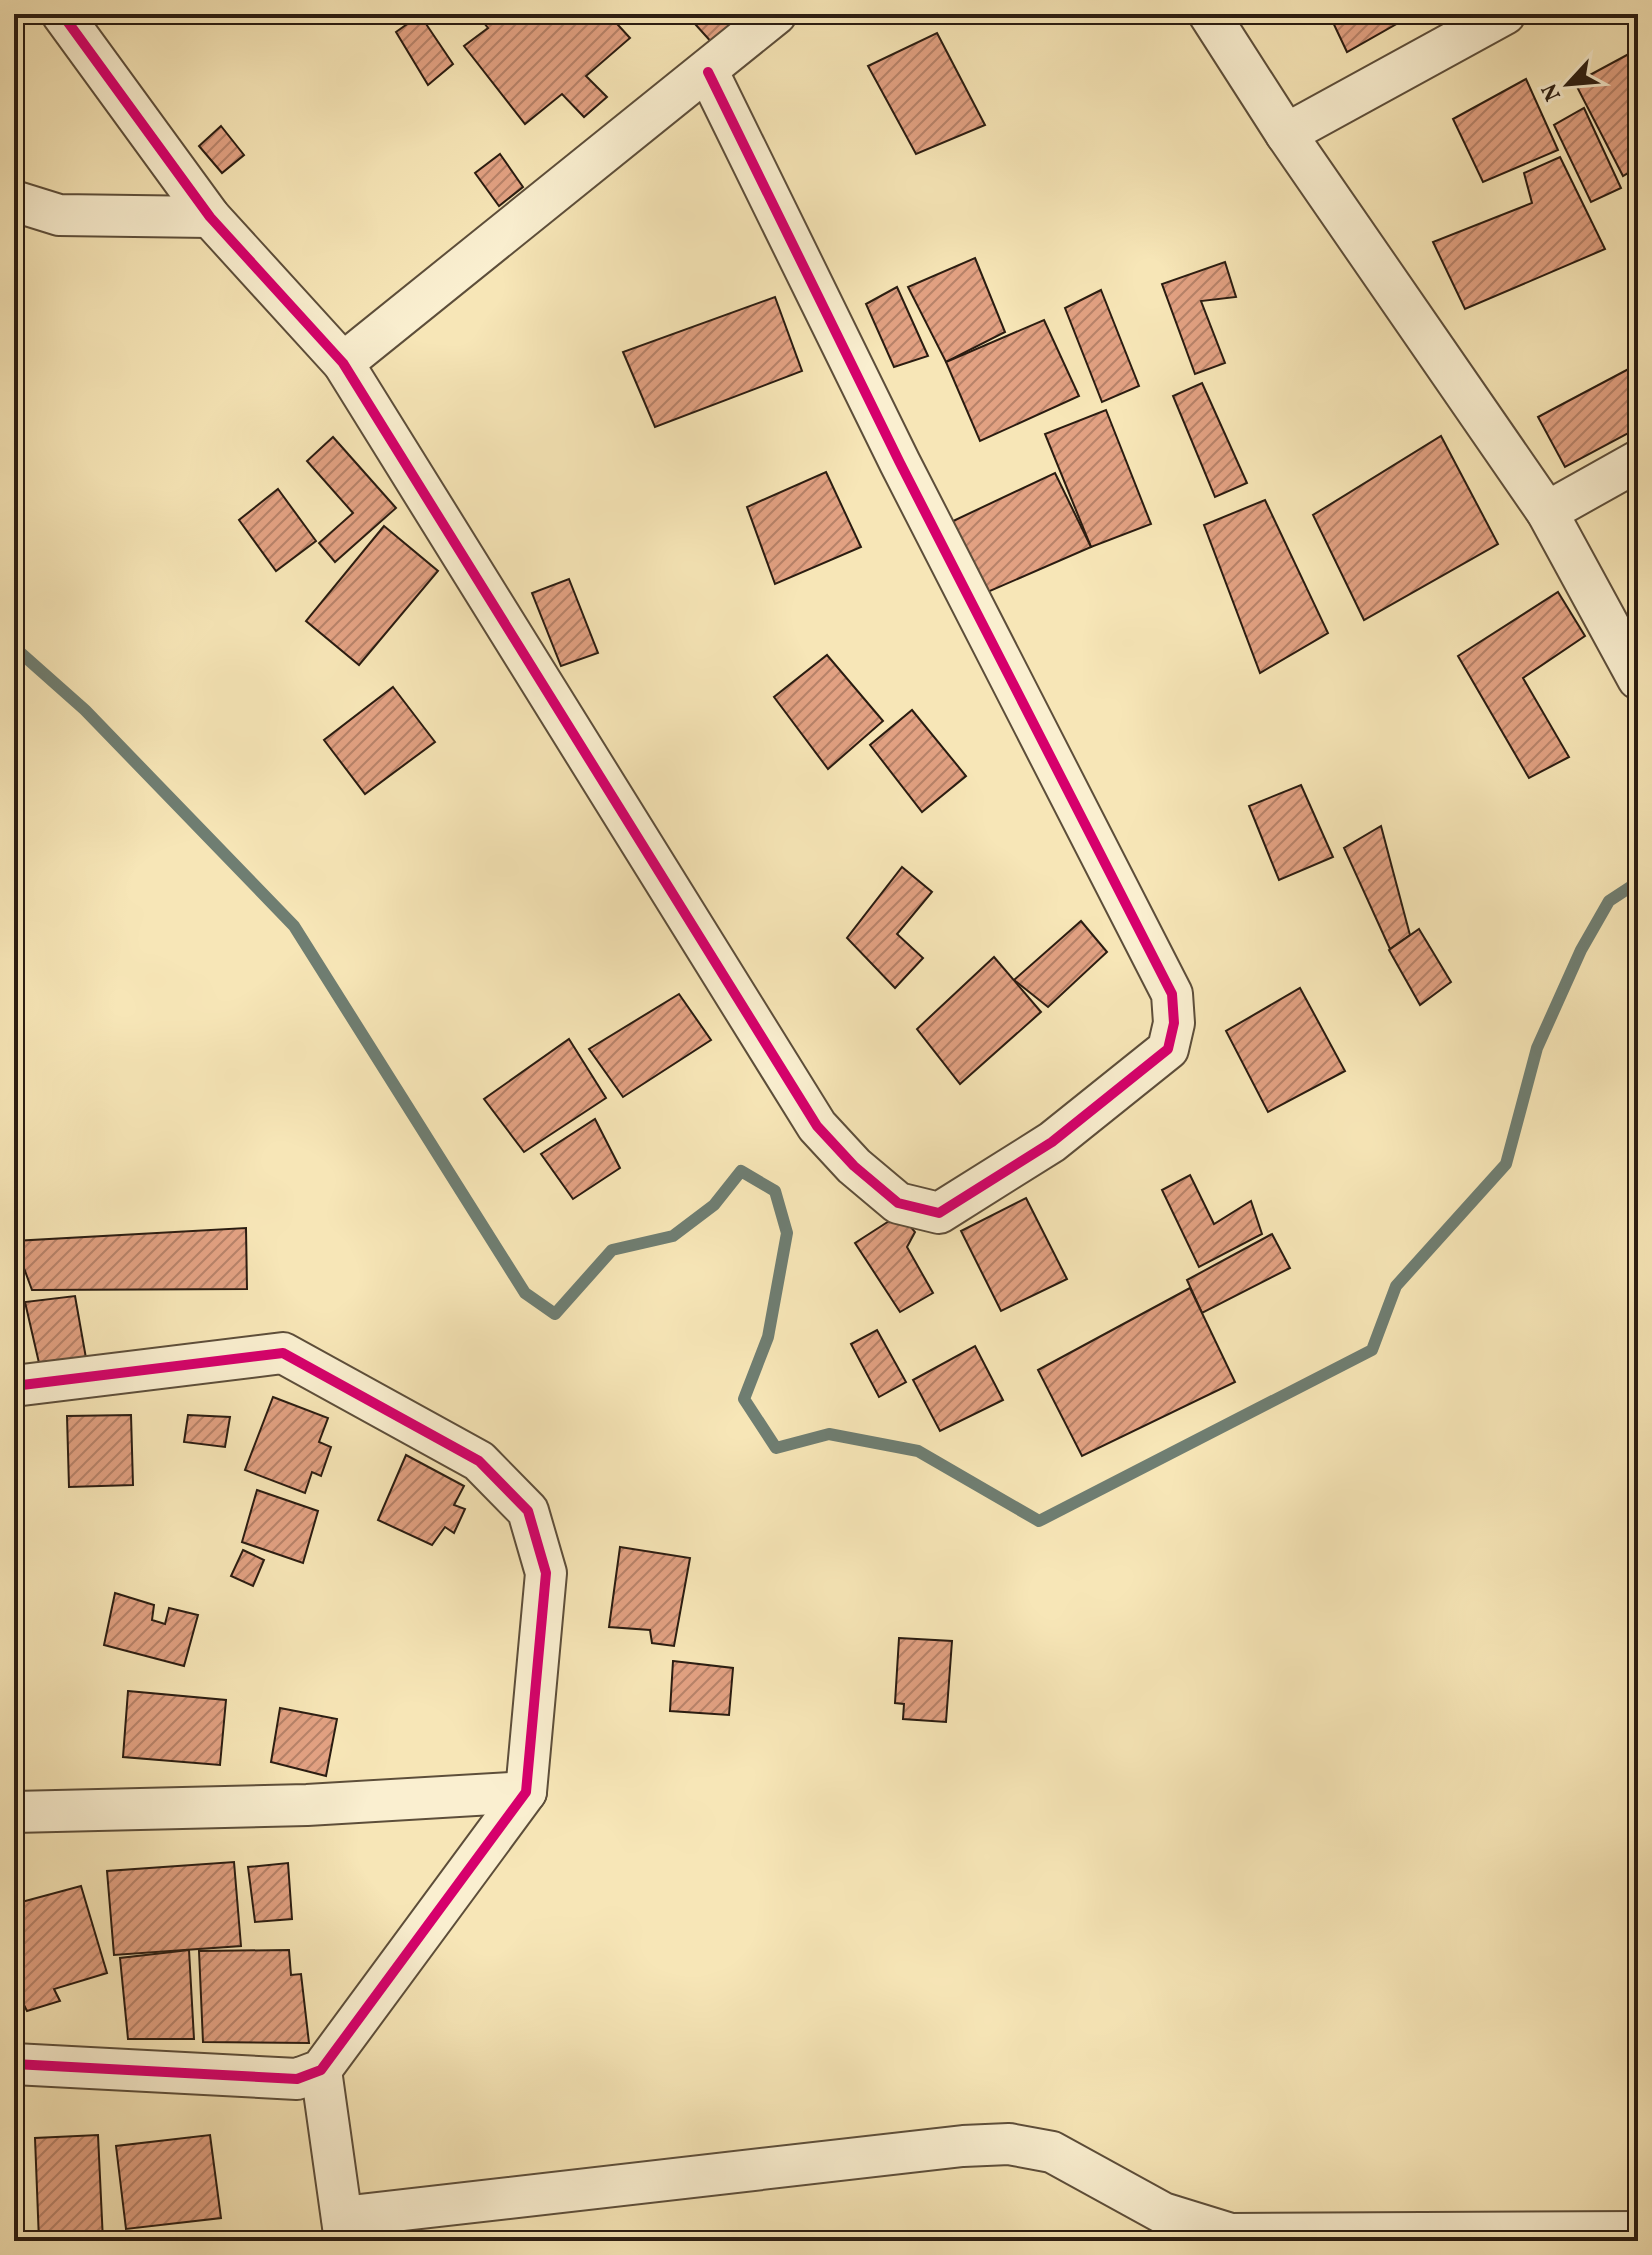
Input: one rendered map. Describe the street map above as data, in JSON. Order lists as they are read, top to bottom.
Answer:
{
  "north": "bottom left"
}
